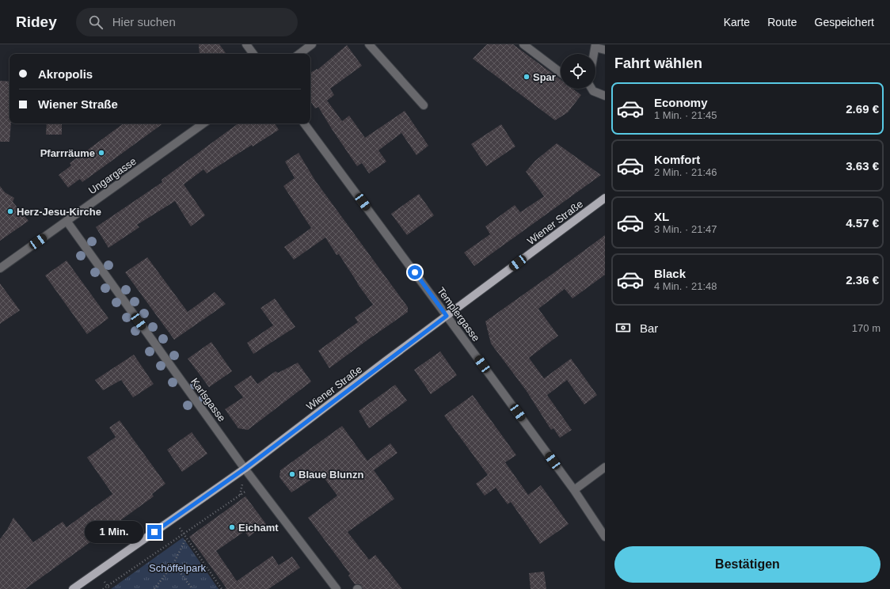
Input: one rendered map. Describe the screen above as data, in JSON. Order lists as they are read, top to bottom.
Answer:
{
  "streets": {
    "main road": ["Wiener Straße"],
    "street": ["Ungargasse", "Templergasse", "Karlsgasse"]
  },
  "crossings": [
    ["Ungargasse", "Karlsgasse"],
    ["Wiener Straße", "Templergasse"],
    ["Wiener Straße", "Karlsgasse"]
  ],
  "parks": ["Schöffelpark"],
  "places": [
    "Spar",
    "Pfarrräume",
    "Herz-Jesu-Kirche",
    "Blaue Blunzn",
    "Eichamt"
  ],
  "page": {
    "header": "Ridey",
    "search": "Hier suchen",
    "nav": ["Karte", "Route", "Gespeichert"],
    "heading": "Fahrt wählen",
    "banner": ["Akropolis", "Wiener Straße"],
    "list": [
      {
        "name": "Economy",
        "note": "1 Min. · 21:45",
        "value": "2.69 €"
      },
      {
        "name": "Komfort",
        "note": "2 Min. · 21:46",
        "value": "3.63 €"
      },
      {
        "name": "XL",
        "note": "3 Min. · 21:47",
        "value": "4.57 €"
      },
      {
        "name": "Black",
        "note": "4 Min. · 21:48",
        "value": "2.36 €"
      }
    ],
    "pay": ["Bar", "170 m"],
    "bubble": "1 Min.",
    "buttons": "Bestätigen"
  }
}
